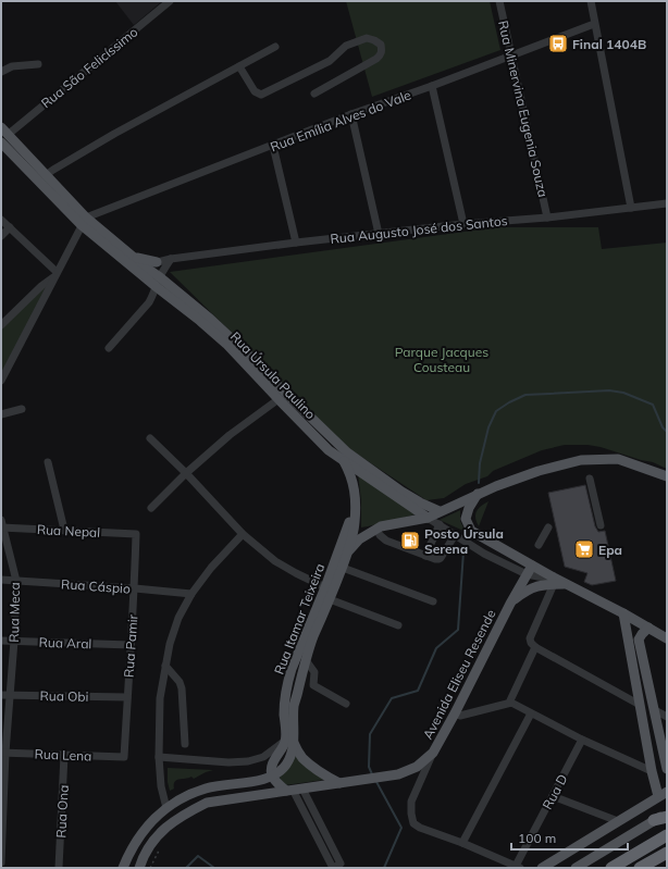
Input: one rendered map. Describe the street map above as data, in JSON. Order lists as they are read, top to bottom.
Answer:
{
  "streets": {
    "main road": ["Rua Úrsula Paulino", "Rua Itamar Teixeira", "Avenida Eliseu Resende"],
    "street": [
      "Rua São Felicíssimo",
      "Rua Minervina Eugenia Souza",
      "Rua Emília Alves do Vale",
      "Rua Augusto José dos Santos",
      "Rua Nepal",
      "Rua Cáspio",
      "Rua Meca",
      "Rua Aral",
      "Rua Pamir",
      "Rua Obi",
      "Rua Lena",
      "Rua D",
      "Rua Ona"
    ]
  },
  "crossings": [
    ["Rua São Felicíssimo", "Rua Úrsula Paulino"],
    ["Rua Minervina Eugenia Souza", "Rua Emília Alves do Vale"],
    ["Rua Minervina Eugenia Souza", "Rua Augusto José dos Santos"],
    ["Rua Emília Alves do Vale", "Rua Úrsula Paulino"],
    ["Rua Augusto José dos Santos", "Rua Úrsula Paulino"],
    ["Rua Úrsula Paulino", "Rua Itamar Teixeira"],
    ["Rua Úrsula Paulino", "Avenida Eliseu Resende"],
    ["Rua Nepal", "Rua Meca"],
    ["Rua Nepal", "Rua Pamir"],
    ["Rua Cáspio", "Rua Meca"],
    ["Rua Cáspio", "Rua Pamir"],
    ["Rua Meca", "Rua Aral"],
    ["Rua Meca", "Rua Obi"],
    ["Rua Meca", "Rua Lena"],
    ["Rua Aral", "Rua Pamir"],
    ["Rua Pamir", "Rua Obi"],
    ["Rua Pamir", "Rua Lena"],
    ["Rua Lena", "Rua Ona"]
  ],
  "parks": ["Parque Jacques Cousteau"],
  "places": {
    "bus stop": ["Final 1404B"],
    "fuel station": ["Posto Úrsula Serena"],
    "supermarket": ["Epa"]
  },
  "scale_bar": "100 m"
}
